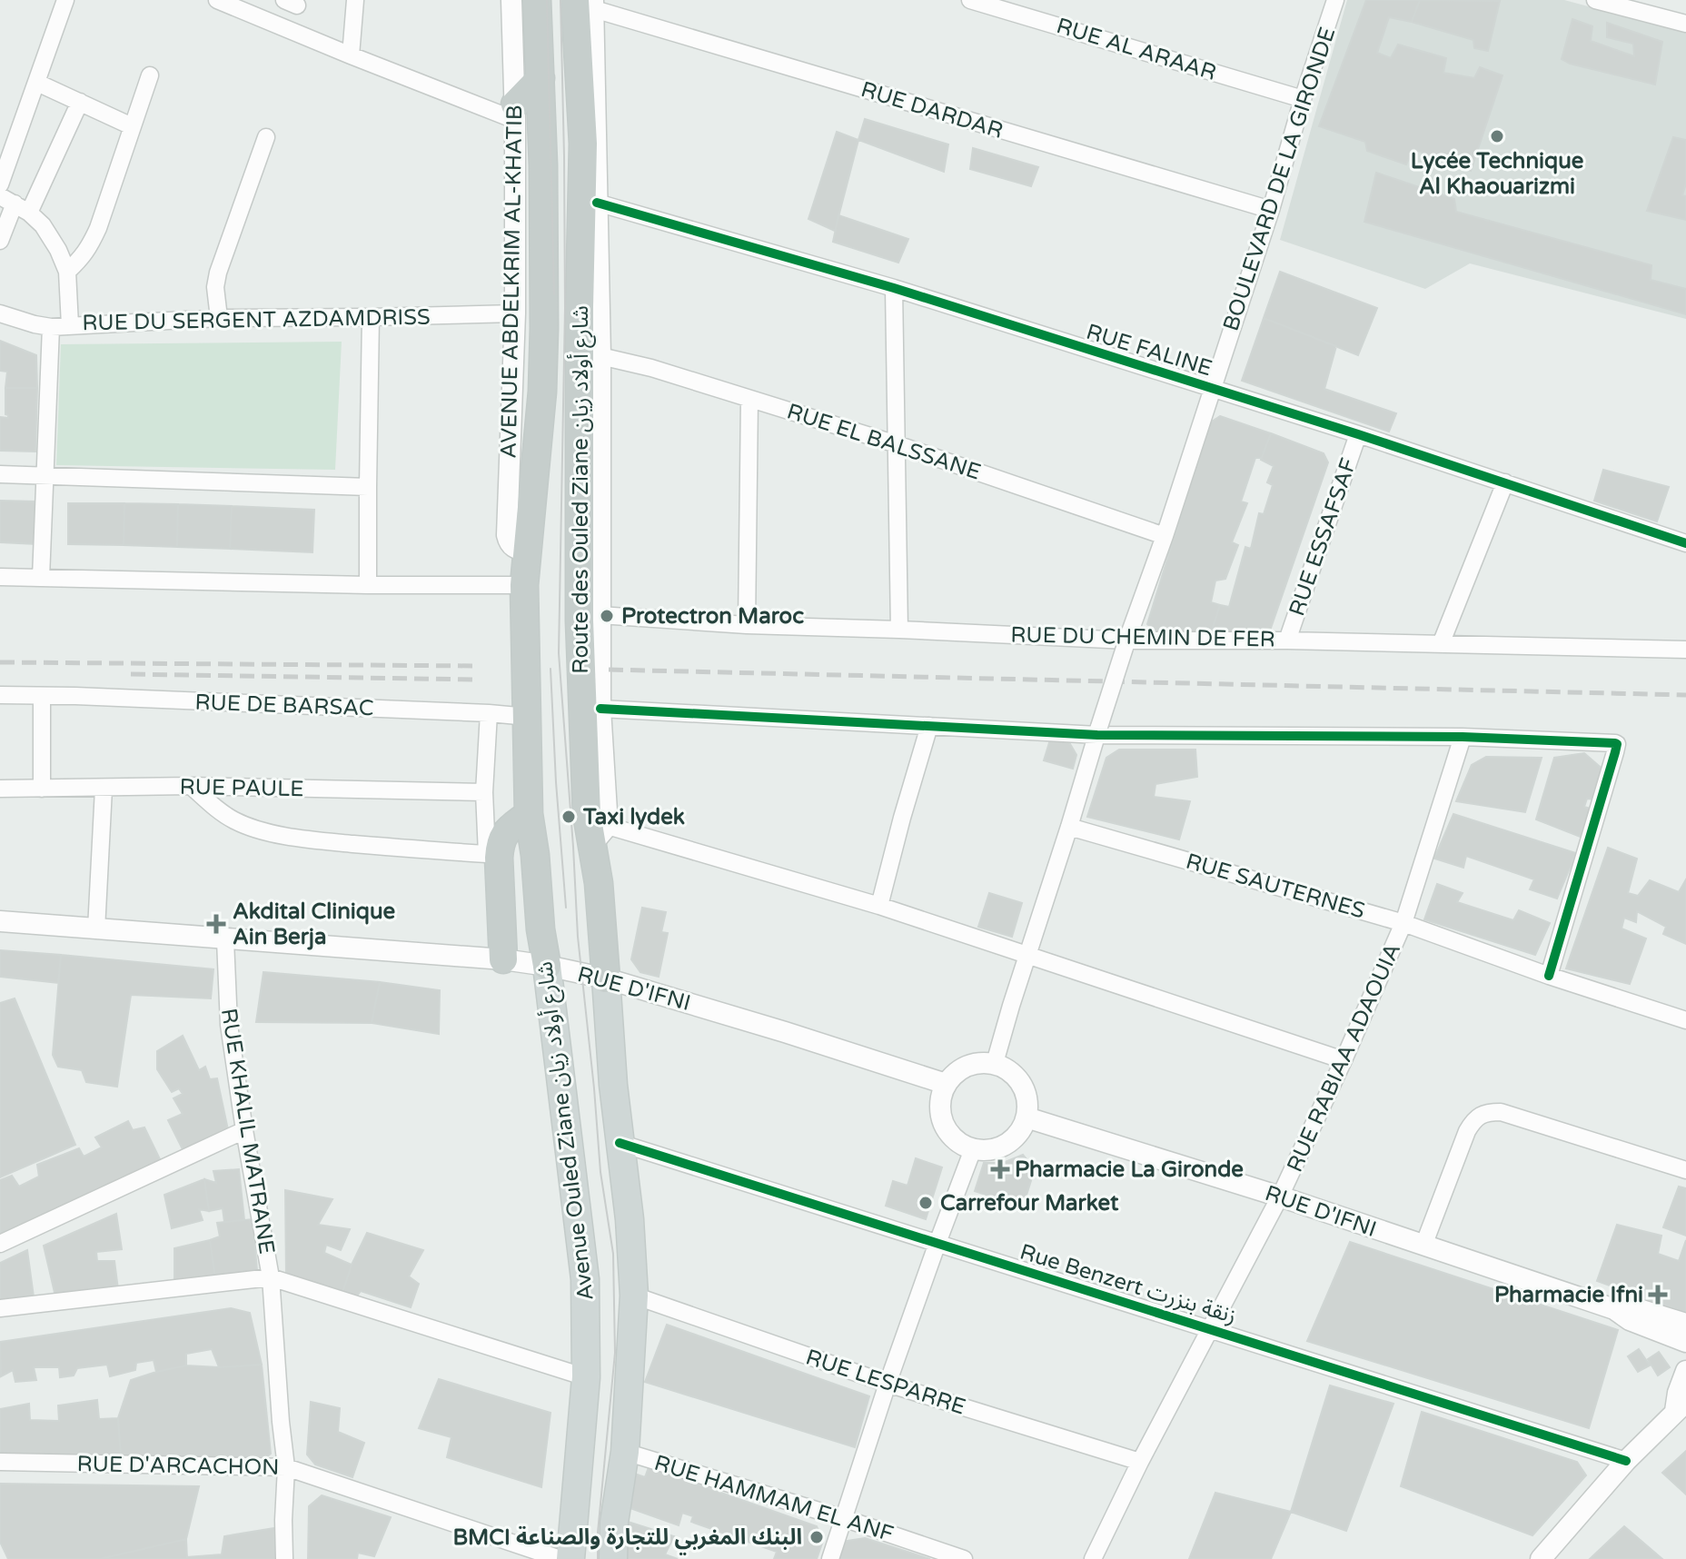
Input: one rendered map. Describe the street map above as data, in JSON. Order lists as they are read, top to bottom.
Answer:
{
  "streets": {
    "highway": ["Route des Ouled Ziane شارع أولاد زيان", "Avenue Ouled Ziane شارع أولاد زيان"],
    "street": [
      "RUE AL ARAAR",
      "RUE DARDAR",
      "BOULEVARD DE LA GIRONDE",
      "AVENUE ABDELKRIM AL-KHATIB",
      "RUE DU SERGENT AZDAMDRISS",
      "RUE FALINE",
      "RUE EL BALSSANE",
      "RUE ESSAFSAF",
      "RUE DU CHEMIN DE FER",
      "RUE DE BARSAC",
      "RUE PAULE",
      "RUE SAUTERNES",
      "RUE D'IFNI",
      "RUE RABIAA ADAOUIA",
      "RUE KHALIL MATRANE",
      "Rue Benzert زنقة بنزرت",
      "RUE LESPARRE",
      "RUE D'ARCACHON",
      "RUE HAMMAM EL ANF"
    ]
  },
  "crossings": [
    ["RUE AL ARAAR", "BOULEVARD DE LA GIRONDE"],
    ["RUE DARDAR", "BOULEVARD DE LA GIRONDE"],
    ["RUE DARDAR", "Route des Ouled Ziane شارع أولاد زيان"],
    ["BOULEVARD DE LA GIRONDE", "RUE FALINE"],
    ["BOULEVARD DE LA GIRONDE", "RUE EL BALSSANE"],
    ["BOULEVARD DE LA GIRONDE", "RUE DU CHEMIN DE FER"],
    ["AVENUE ABDELKRIM AL-KHATIB", "RUE DU SERGENT AZDAMDRISS"],
    ["AVENUE ABDELKRIM AL-KHATIB", "Route des Ouled Ziane شارع أولاد زيان"],
    ["RUE FALINE", "RUE ESSAFSAF"],
    ["Route des Ouled Ziane شارع أولاد زيان", "RUE DE BARSAC"],
    ["Route des Ouled Ziane شارع أولاد زيان", "RUE D'IFNI"],
    ["Route des Ouled Ziane شارع أولاد زيان", "Avenue Ouled Ziane شارع أولاد زيان"],
    ["RUE ESSAFSAF", "RUE DU CHEMIN DE FER"],
    ["RUE SAUTERNES", "RUE RABIAA ADAOUIA"],
    ["RUE D'IFNI", "RUE RABIAA ADAOUIA"],
    ["RUE D'IFNI", "RUE KHALIL MATRANE"],
    ["RUE D'IFNI", "Avenue Ouled Ziane شارع أولاد زيان"],
    ["RUE RABIAA ADAOUIA", "Rue Benzert زنقة بنزرت"],
    ["RUE RABIAA ADAOUIA", "RUE LESPARRE"],
    ["RUE KHALIL MATRANE", "RUE D'ARCACHON"]
  ],
  "places": {
    "other": [
      "Lycée Technique Al Khaouarizmi",
      "Protectron Maroc",
      "Taxi lydek",
      "Carrefour Market",
      "BMCI البنك المغربي للتجارة والصناعة"
    ],
    "health": ["Akdital Clinique Ain Berja", "Pharmacie La Gironde", "Pharmacie Ifni"]
  }
}
